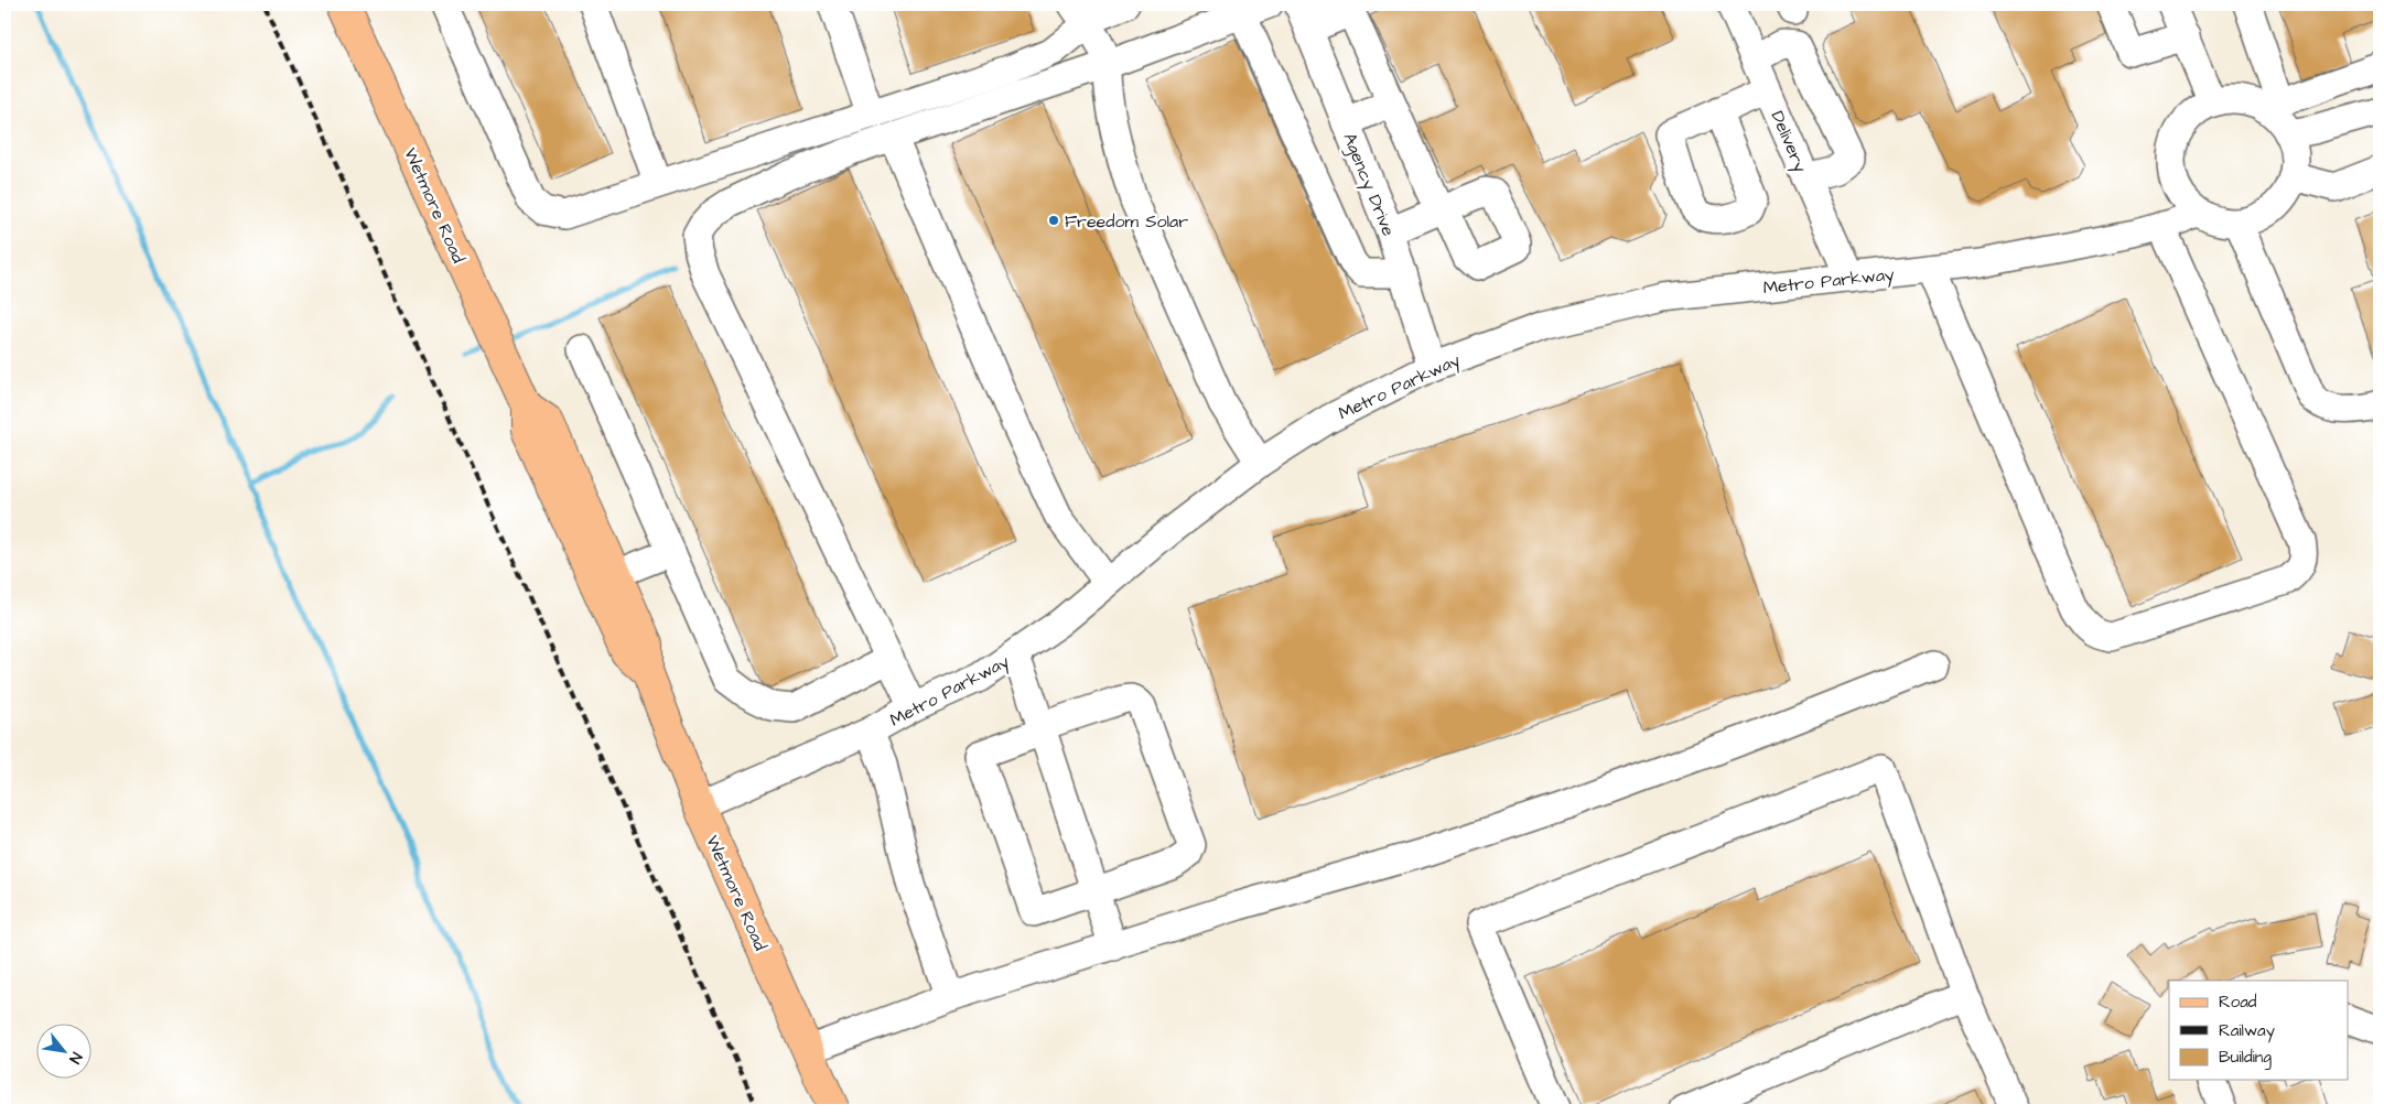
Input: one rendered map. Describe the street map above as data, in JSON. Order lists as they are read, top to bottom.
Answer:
{
  "streets": {
    "main road": ["Wetmore Road"],
    "street": ["Delivery", "Agency Drive", "Metro Parkway"]
  },
  "crossings": [
    ["Delivery", "Metro Parkway"],
    ["Agency Drive", "Metro Parkway"],
    ["Wetmore Road", "Metro Parkway"]
  ],
  "places": ["Freedom Solar"],
  "legend": ["Road", "Railway", "Building"],
  "north": "bottom right"
}
